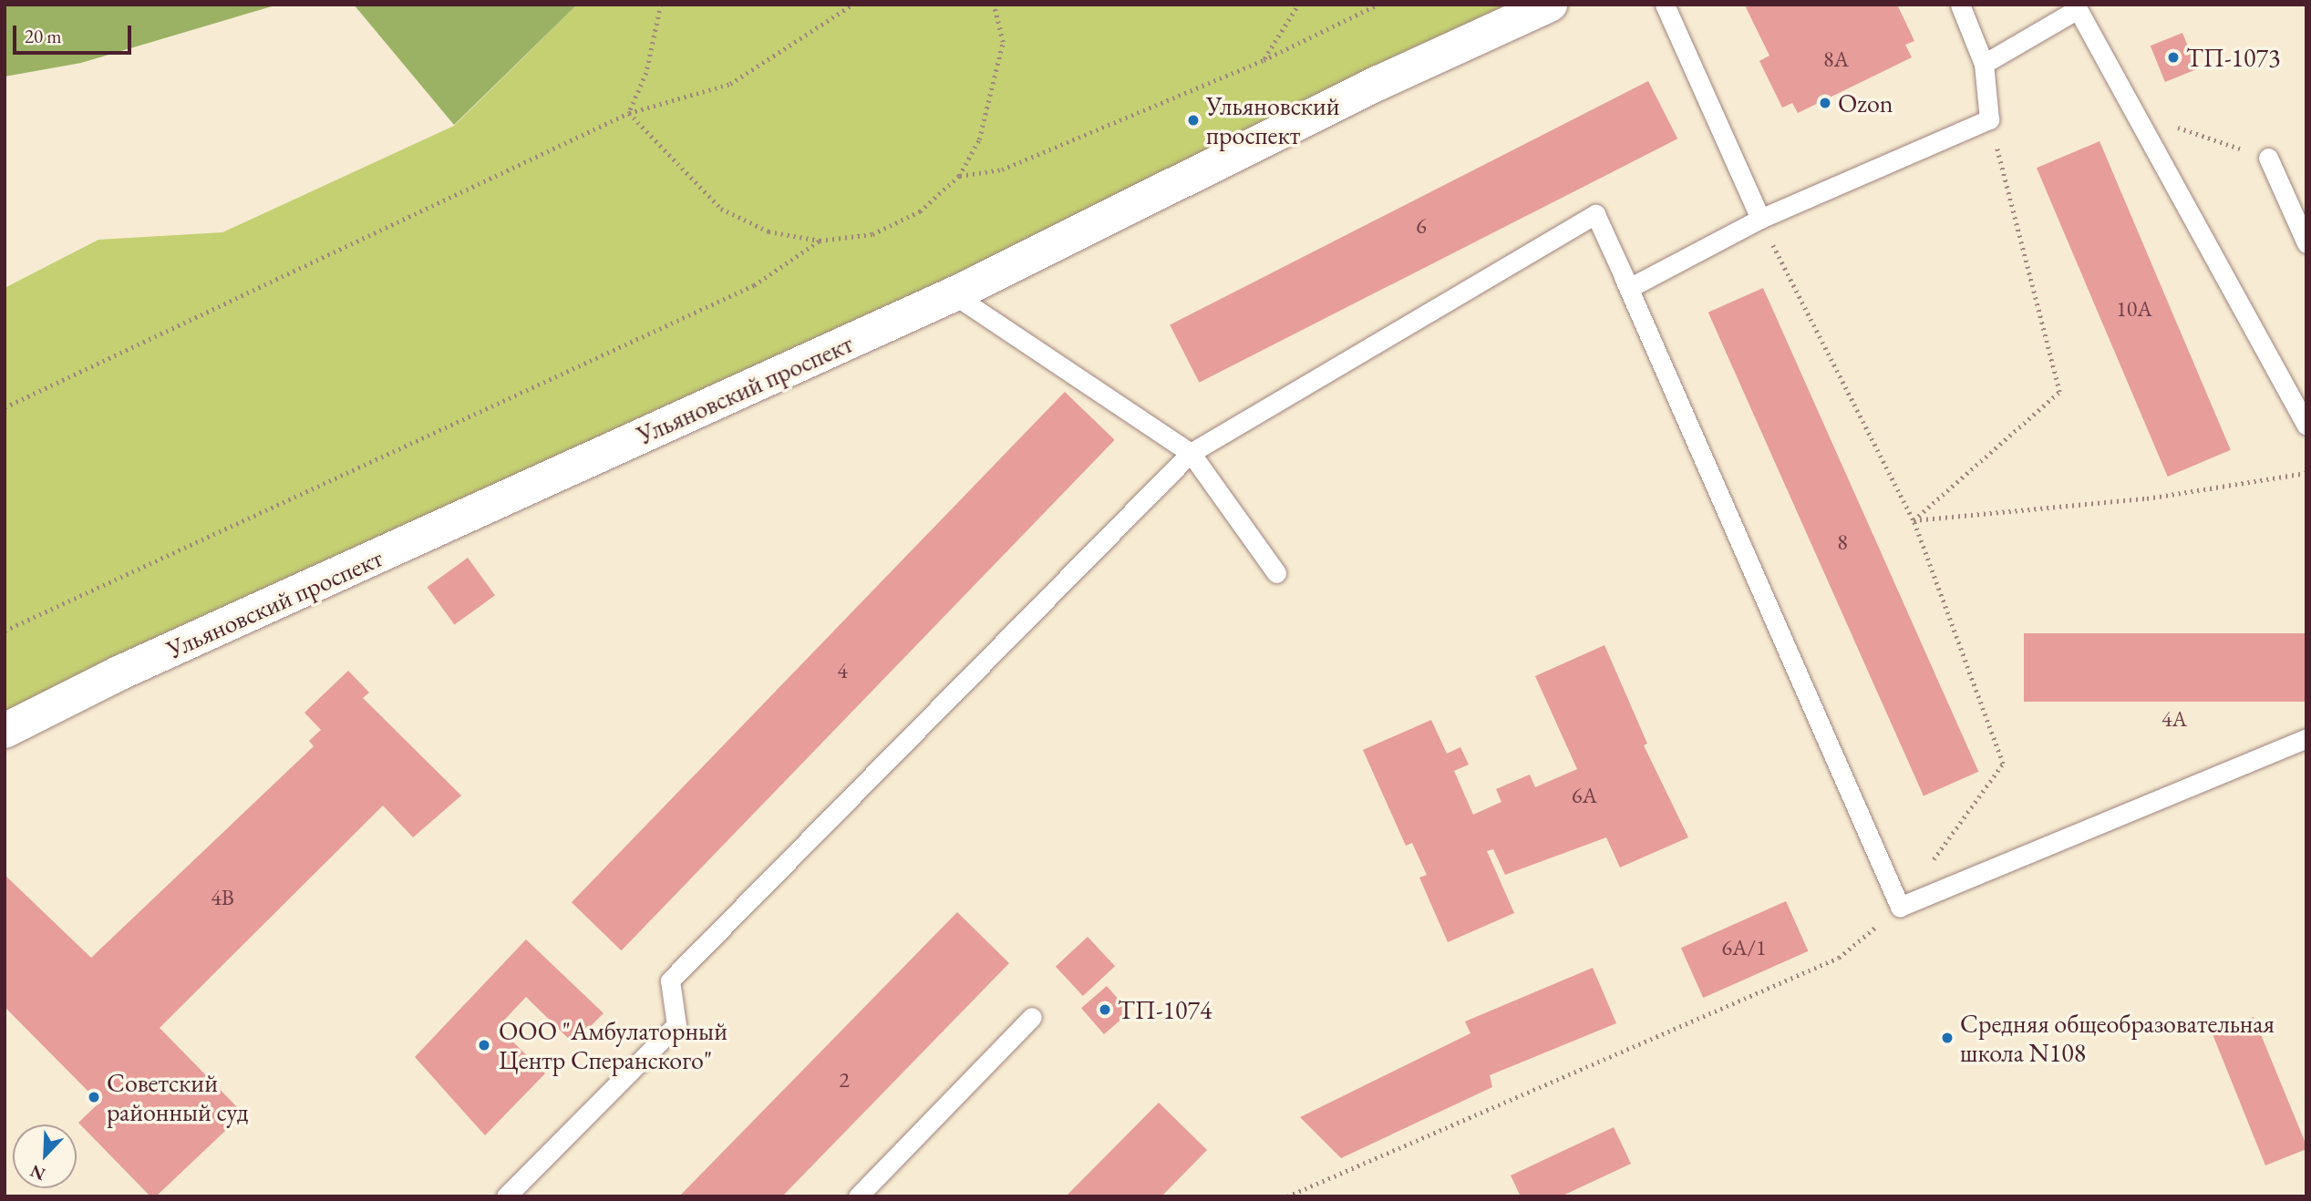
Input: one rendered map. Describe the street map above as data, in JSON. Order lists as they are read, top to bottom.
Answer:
{
  "streets": {
    "street": ["Ульяновский проспект"]
  },
  "places": [
    "ТП-1073",
    "Ozon",
    "Ульяновский проспект",
    "ТП-1074",
    "Средняя общеобразовательная школа N108",
    "ООО \"Амбулаторный Центр Сперанского\"",
    "Советский районный суд"
  ],
  "house_numbers": [
    "8А",
    "6",
    "10А",
    "8",
    "4",
    "4А",
    "6А",
    "4В",
    "6А/1",
    "2"
  ],
  "scale_bar": "20 m",
  "north": "bottom left"
}
